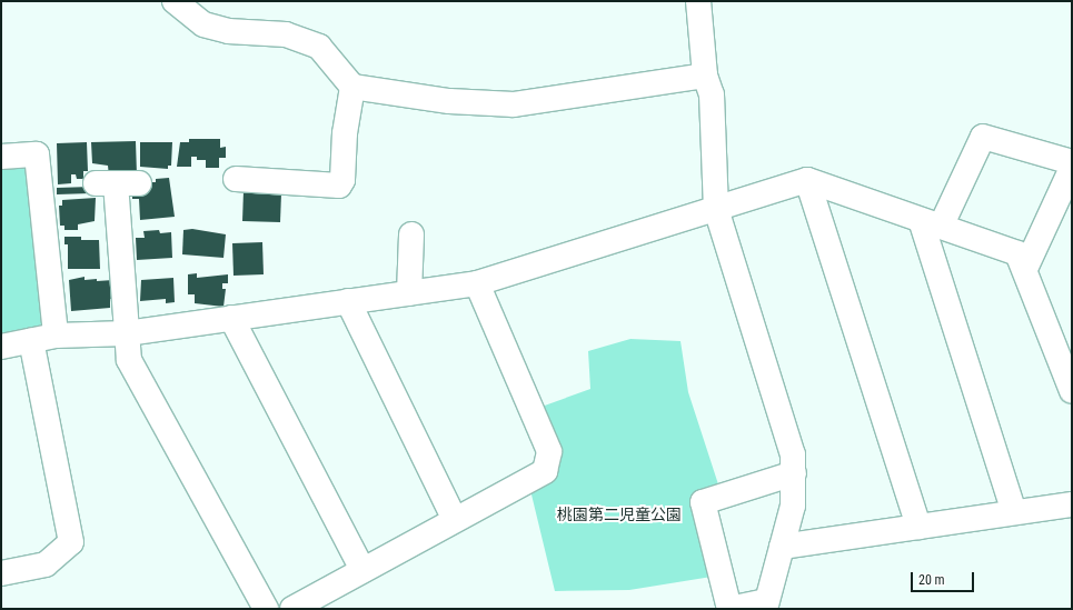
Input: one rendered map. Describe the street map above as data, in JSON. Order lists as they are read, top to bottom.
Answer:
{
  "parks": ["桃園第二児童公園"],
  "scale_bar": "20 m"
}
